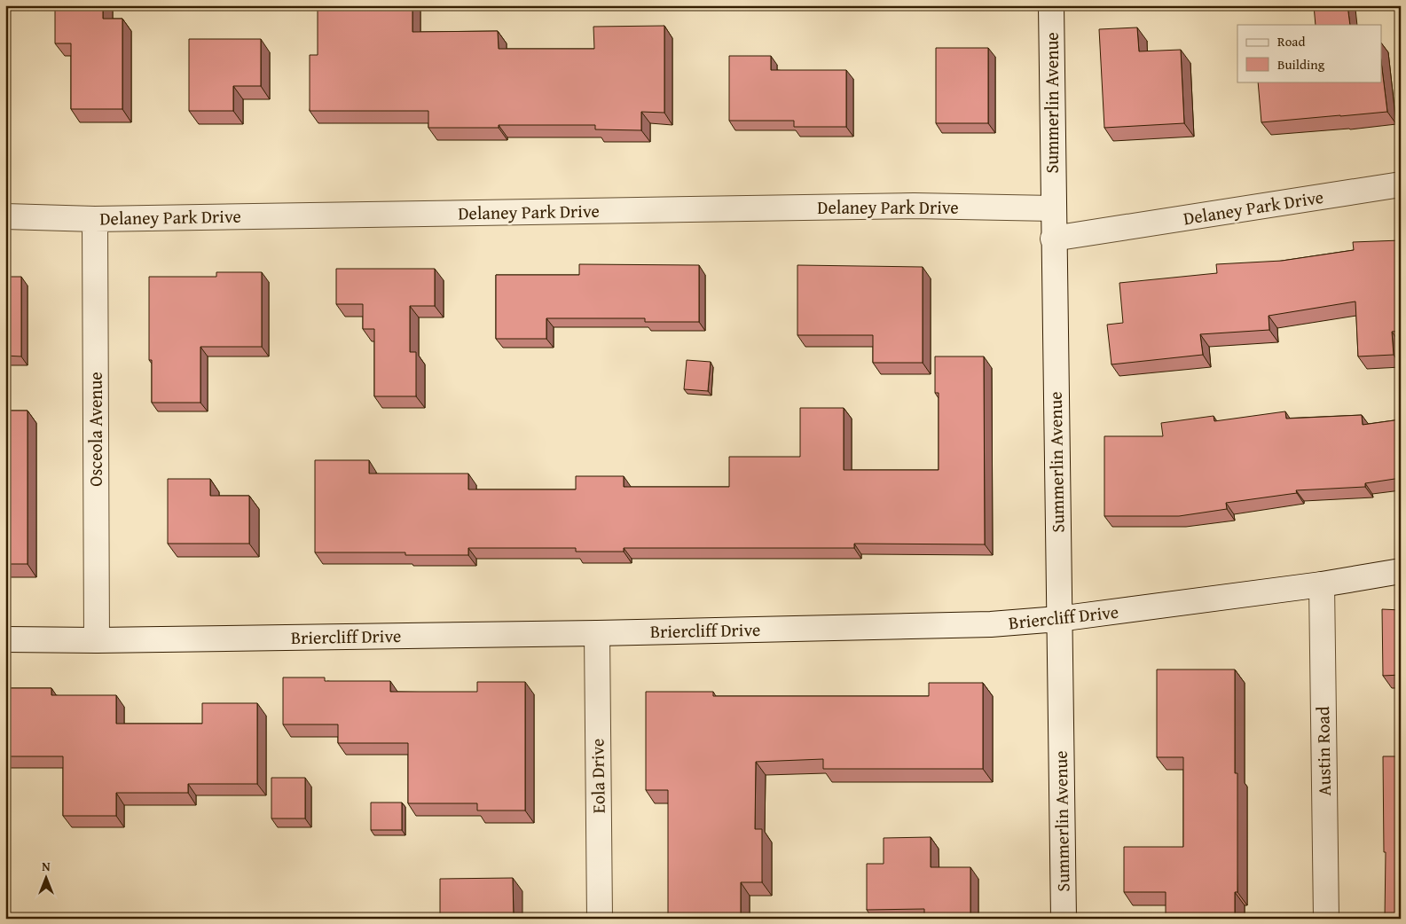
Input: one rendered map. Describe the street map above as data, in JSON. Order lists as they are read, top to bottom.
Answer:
{
  "streets": {
    "street": [
      "Summerlin Avenue",
      "Delaney Park Drive",
      "Osceola Avenue",
      "Briercliff Drive",
      "Austin Road",
      "Eola Drive"
    ]
  },
  "crossings": [
    ["Summerlin Avenue", "Delaney Park Drive"],
    ["Summerlin Avenue", "Briercliff Drive"],
    ["Delaney Park Drive", "Osceola Avenue"],
    ["Osceola Avenue", "Briercliff Drive"],
    ["Briercliff Drive", "Austin Road"],
    ["Briercliff Drive", "Eola Drive"]
  ],
  "legend": ["Road", "Building"],
  "north": "top"
}
